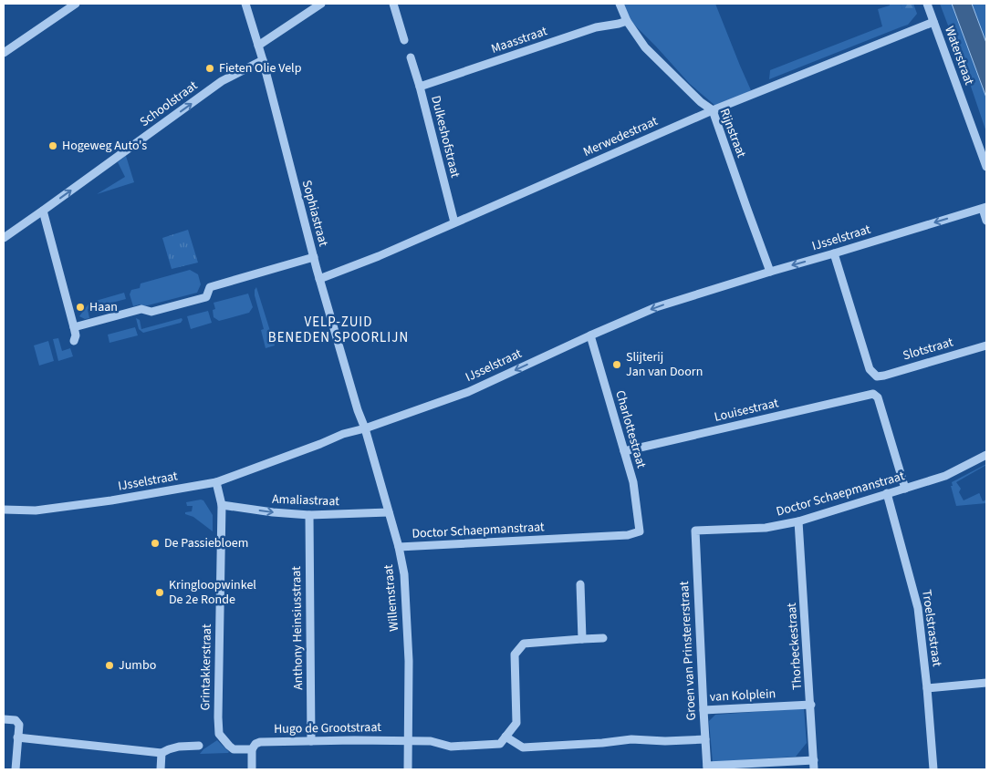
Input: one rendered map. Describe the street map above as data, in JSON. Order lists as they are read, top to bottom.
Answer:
{
  "streets": {
    "street": [
      "Maasstraat",
      "Waterstraat",
      "Schoolstraat",
      "Rijnstraat",
      "Dulkeshofstraat",
      "Merwedestraat",
      "Sophiastraat",
      "IJsselstraat",
      "Slotstraat",
      "Louisestraat",
      "Charlottestraat",
      "Doctor Schaepmanstraat",
      "Amaliastraat",
      "Willemstraat",
      "Anthony Heinsiusstraat",
      "Troelstrastraat",
      "Thorbeckestraat",
      "Groen van Prinstererstraat",
      "Grintakkerstraat",
      "van Kolplein",
      "Hugo de Grootstraat"
    ]
  },
  "crossings": [
    ["Maasstraat", "Rijnstraat"],
    ["Maasstraat", "Dulkeshofstraat"],
    ["Waterstraat", "Merwedestraat"],
    ["Schoolstraat", "Sophiastraat"],
    ["Rijnstraat", "Merwedestraat"],
    ["Rijnstraat", "IJsselstraat"],
    ["Dulkeshofstraat", "Merwedestraat"],
    ["Merwedestraat", "Sophiastraat"],
    ["Sophiastraat", "IJsselstraat"],
    ["Sophiastraat", "Willemstraat"],
    ["IJsselstraat", "Slotstraat"],
    ["IJsselstraat", "Charlottestraat"],
    ["IJsselstraat", "Willemstraat"],
    ["IJsselstraat", "Grintakkerstraat"],
    ["Louisestraat", "Charlottestraat"],
    ["Louisestraat", "Doctor Schaepmanstraat"],
    ["Charlottestraat", "Doctor Schaepmanstraat"],
    ["Doctor Schaepmanstraat", "Willemstraat"],
    ["Doctor Schaepmanstraat", "Troelstrastraat"],
    ["Doctor Schaepmanstraat", "Thorbeckestraat"],
    ["Doctor Schaepmanstraat", "Groen van Prinstererstraat"],
    ["Amaliastraat", "Willemstraat"],
    ["Amaliastraat", "Anthony Heinsiusstraat"],
    ["Amaliastraat", "Grintakkerstraat"],
    ["Willemstraat", "Hugo de Grootstraat"],
    ["Anthony Heinsiusstraat", "Hugo de Grootstraat"],
    ["Thorbeckestraat", "van Kolplein"],
    ["Groen van Prinstererstraat", "van Kolplein"],
    ["Grintakkerstraat", "Hugo de Grootstraat"]
  ],
  "one_way": ["Schoolstraat", "IJsselstraat", "Amaliastraat"],
  "districts": ["VELP-ZUID BENEDEN SPOORLIJN"],
  "places": [
    "Fieten Olie Velp",
    "Hogeweg Auto's",
    "Haan",
    "Slijterij Jan van Doorn",
    "De Passiebloem",
    "Kringloopwinkel De 2e Ronde",
    "Jumbo"
  ]
}
